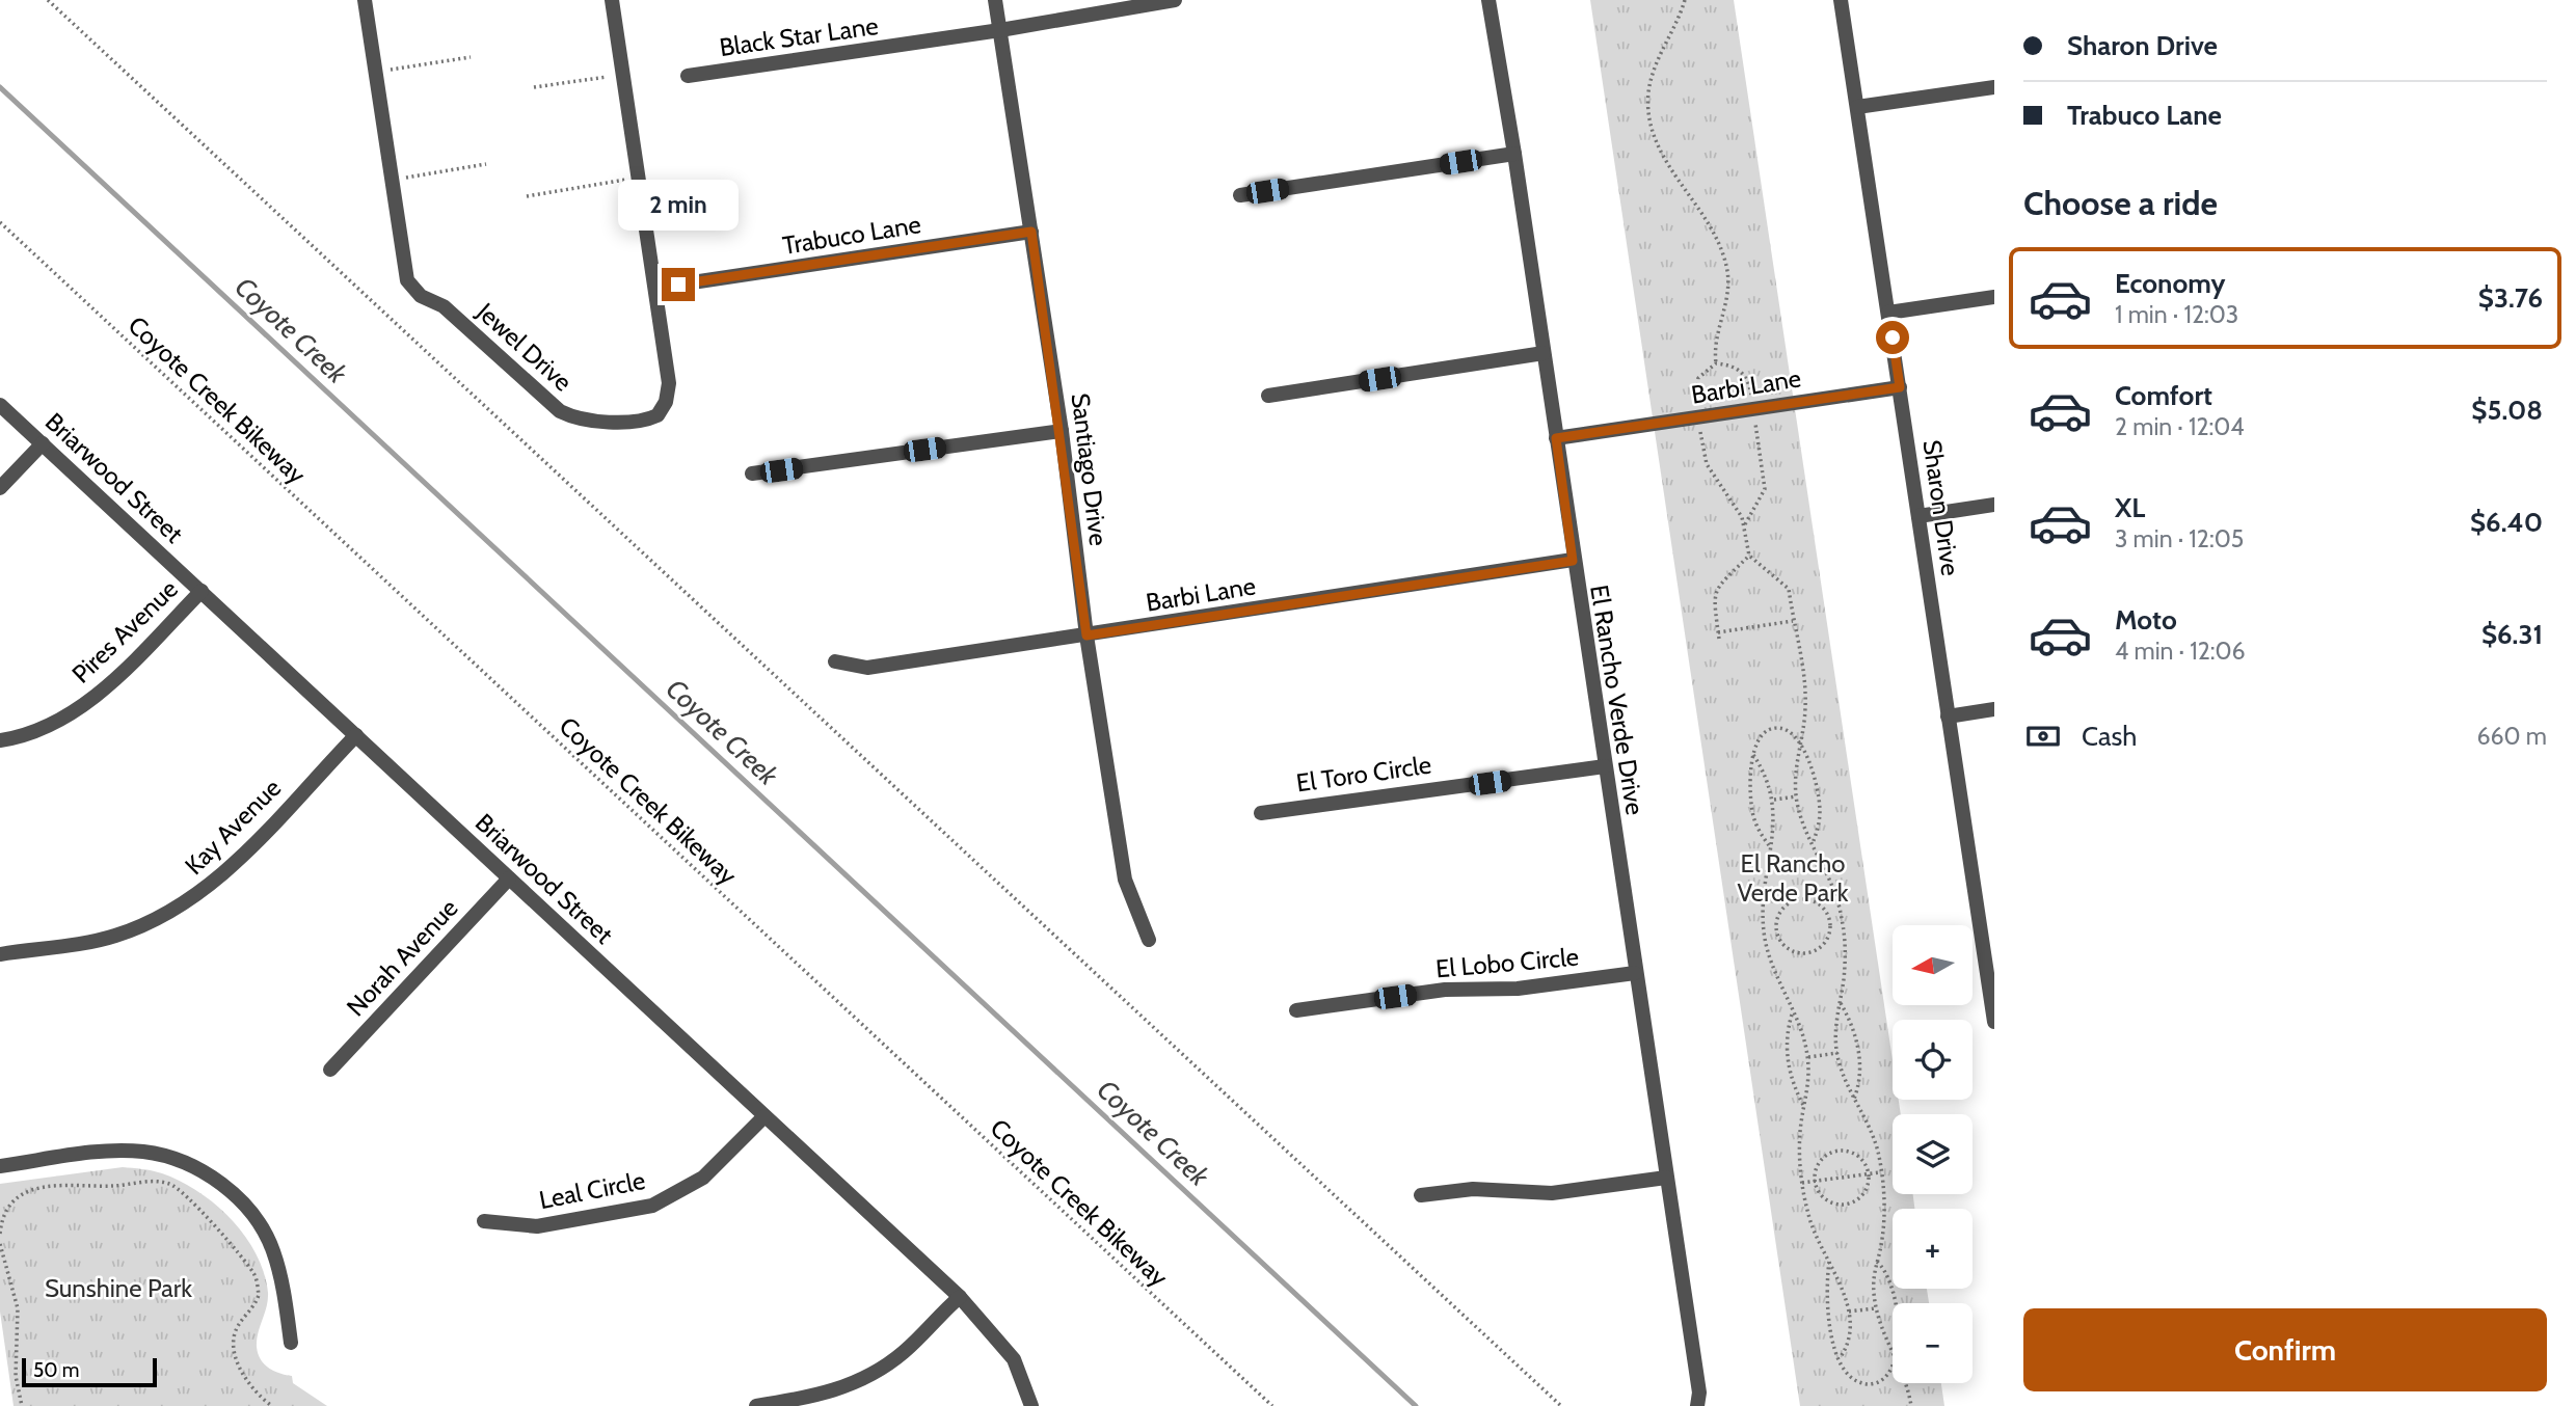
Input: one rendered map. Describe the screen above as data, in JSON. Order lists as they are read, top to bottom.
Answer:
{
  "streets": {
    "street": [
      "Black Star Lane",
      "Trabuco Lane",
      "Jewel Drive",
      "Barbi Lane",
      "Santiago Drive",
      "Briarwood Street",
      "Sharon Drive",
      "Pires Avenue",
      "El Rancho Verde Drive",
      "El Toro Circle",
      "Kay Avenue",
      "Norah Avenue",
      "El Lobo Circle",
      "Leal Circle"
    ],
    "path": ["Coyote Creek Bikeway"]
  },
  "crossings": [
    ["Black Star Lane", "Santiago Drive"],
    ["Trabuco Lane", "Santiago Drive"],
    ["Barbi Lane", "Santiago Drive"],
    ["Barbi Lane", "Sharon Drive"],
    ["Barbi Lane", "El Rancho Verde Drive"],
    ["Briarwood Street", "Pires Avenue"],
    ["Briarwood Street", "Kay Avenue"],
    ["Briarwood Street", "Norah Avenue"],
    ["Briarwood Street", "Leal Circle"],
    ["El Rancho Verde Drive", "El Toro Circle"],
    ["El Rancho Verde Drive", "El Lobo Circle"]
  ],
  "water": ["Coyote Creek"],
  "parks": ["El Rancho Verde Park", "Sunshine Park"],
  "scale_bar": "50 m",
  "north": "left",
  "page": {
    "banner": ["Sharon Drive", "Trabuco Lane"],
    "heading": "Choose a ride",
    "bubble": "2 min",
    "list": [
      {
        "name": "Economy",
        "note": "1 min · 12:03",
        "value": "$3.76"
      },
      {
        "name": "Comfort",
        "note": "2 min · 12:04",
        "value": "$5.08"
      },
      {
        "name": "XL",
        "note": "3 min · 12:05",
        "value": "$6.40"
      },
      {
        "name": "Moto",
        "note": "4 min · 12:06",
        "value": "$6.31"
      }
    ],
    "pay": ["Cash", "660 m"],
    "map_buttons": ["+", "−"],
    "buttons": "Confirm",
    "scale": "50 m"
  }
}
